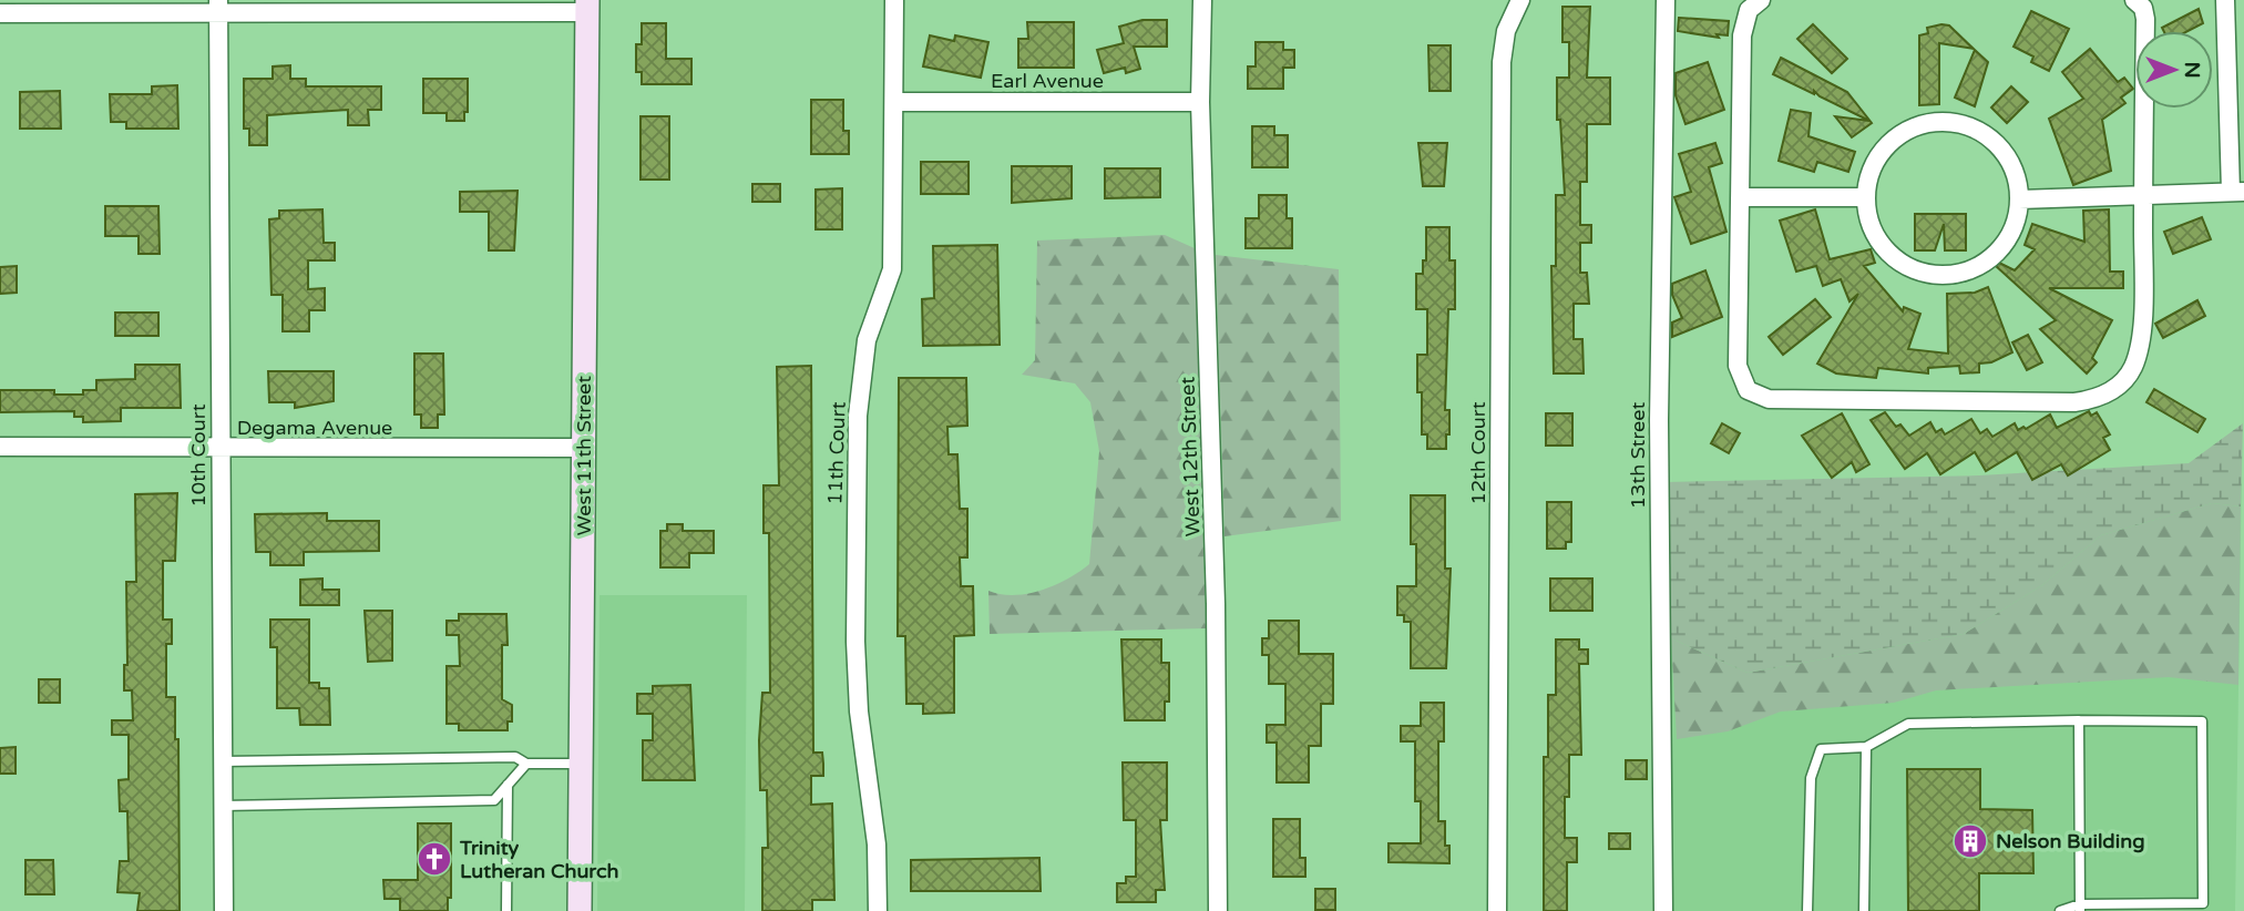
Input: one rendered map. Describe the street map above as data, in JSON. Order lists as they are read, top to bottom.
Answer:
{
  "streets": {
    "main road": ["West 11th Street"],
    "street": [
      "Earl Avenue",
      "Degama Avenue",
      "11th Court",
      "12th Court",
      "10th Court",
      "13th Street",
      "West 12th Street"
    ]
  },
  "crossings": [
    ["Earl Avenue", "11th Court"],
    ["Earl Avenue", "West 12th Street"],
    ["Degama Avenue", "10th Court"],
    ["Degama Avenue", "West 11th Street"]
  ],
  "places": {
    "building": ["Nelson Building"],
    "church": ["Trinity Lutheran Church"]
  },
  "north": "right"
}
